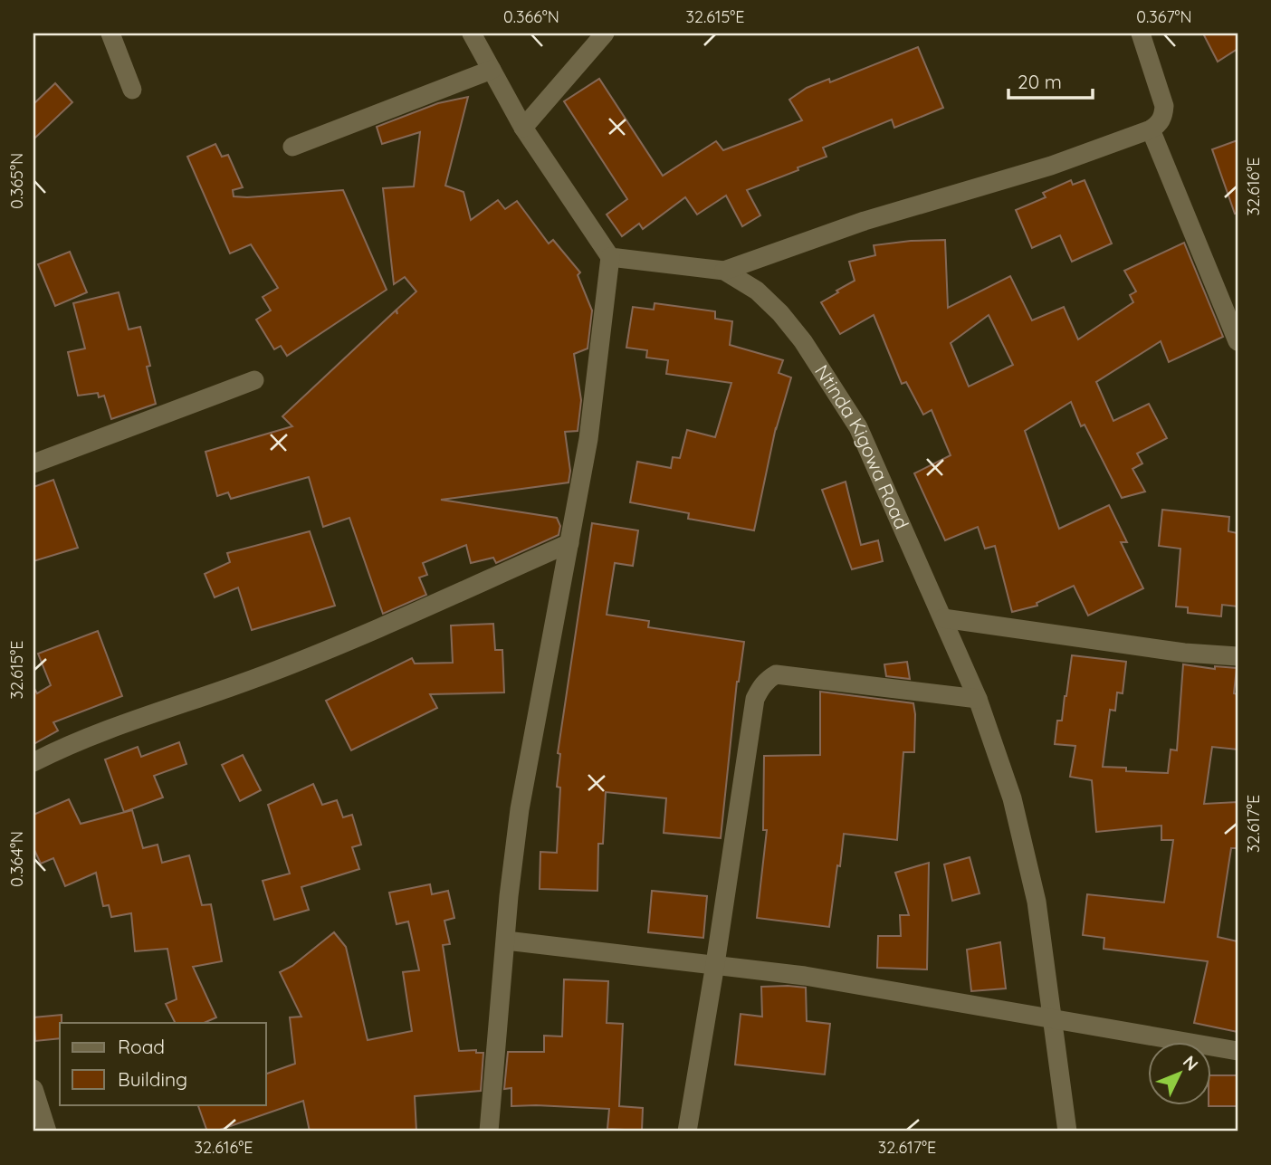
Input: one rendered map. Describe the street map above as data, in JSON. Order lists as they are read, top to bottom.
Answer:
{
  "streets": {
    "street": ["Ntinda Kigowa Road"]
  },
  "legend": ["Road", "Building"],
  "scale_bar": "20 m",
  "north": "top right",
  "coordinates": [
    "0.366°N",
    "32.615°E",
    "0.367°N",
    "0.365°N",
    "32.616°E",
    "32.617°E",
    "0.364°N"
  ]
}
